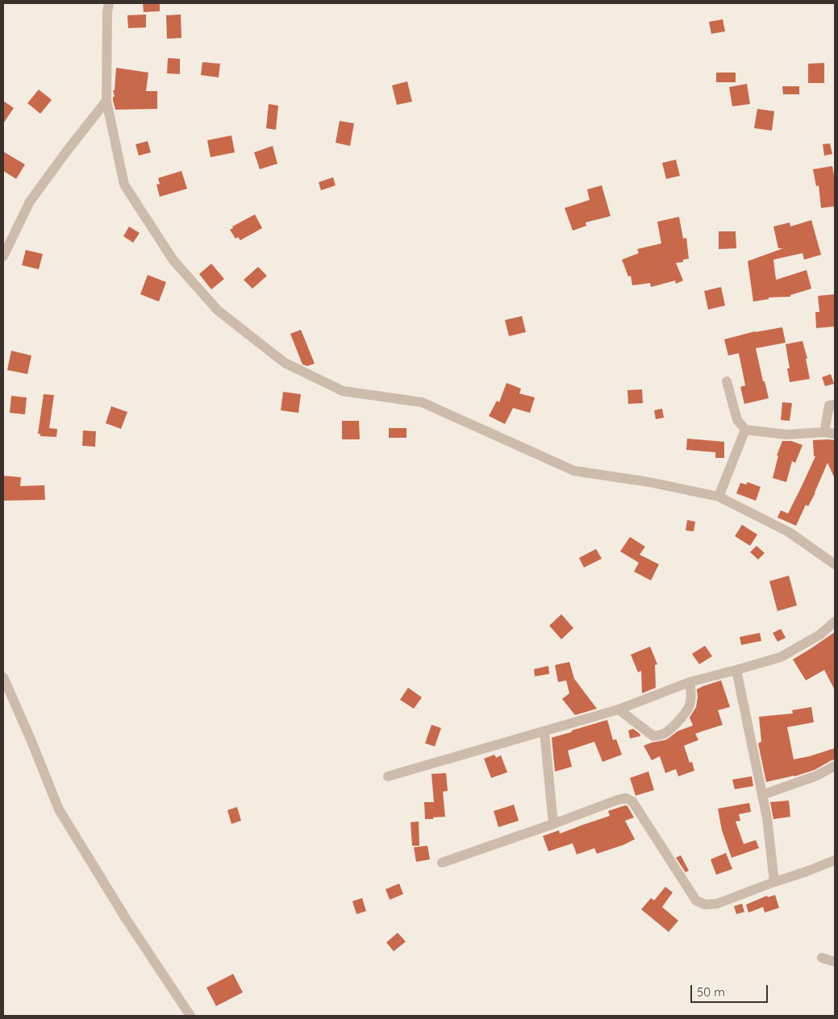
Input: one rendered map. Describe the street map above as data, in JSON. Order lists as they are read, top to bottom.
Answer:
{
  "scale_bar": "50 m"
}
